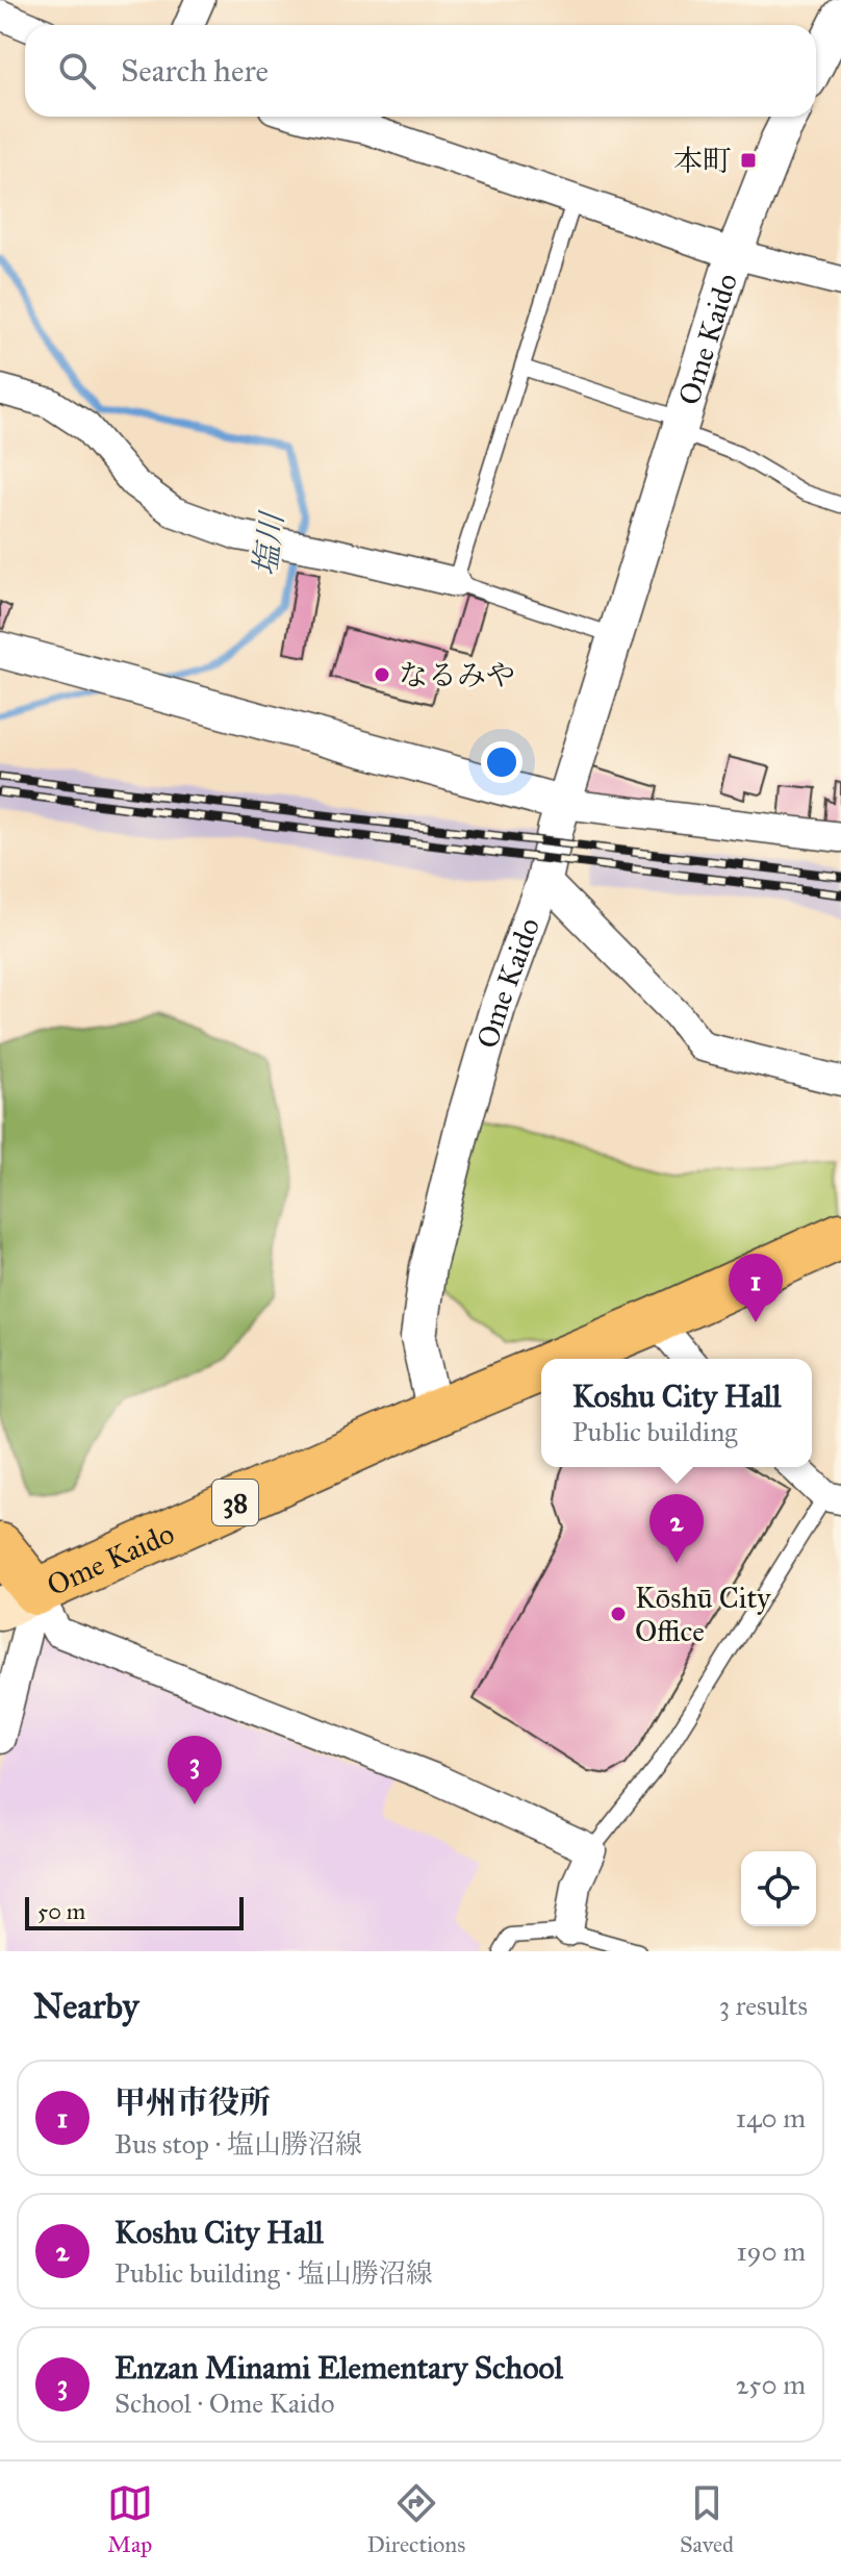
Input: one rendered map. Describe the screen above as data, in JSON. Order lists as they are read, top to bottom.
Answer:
{
  "streets": {
    "main road": ["Ome Kaido", "38"]
  },
  "crossings": [
    ["Ome Kaido", "38"]
  ],
  "water": ["塩川"],
  "places": {
    "transit": ["本町"],
    "other": ["なるみや", "Kōshū City Office"]
  },
  "scale_bar": "50 m",
  "page": {
    "search": "Search here",
    "pins": ["1", "2", "3"],
    "popup": ["Koshu City Hall", "Public building"],
    "scale": "50 m",
    "heading": ["Nearby", "3 results"],
    "list": [
      {
        "mark": "1",
        "name": "甲州市役所",
        "note": "Bus stop · 塩山勝沼線",
        "value": "140 m"
      },
      {
        "mark": "2",
        "name": "Koshu City Hall",
        "note": "Public building · 塩山勝沼線",
        "value": "190 m"
      },
      {
        "mark": "3",
        "name": "Enzan Minami Elementary School",
        "note": "School · Ome Kaido",
        "value": "250 m"
      }
    ],
    "nav": ["Map", "Directions", "Saved"]
  }
}
